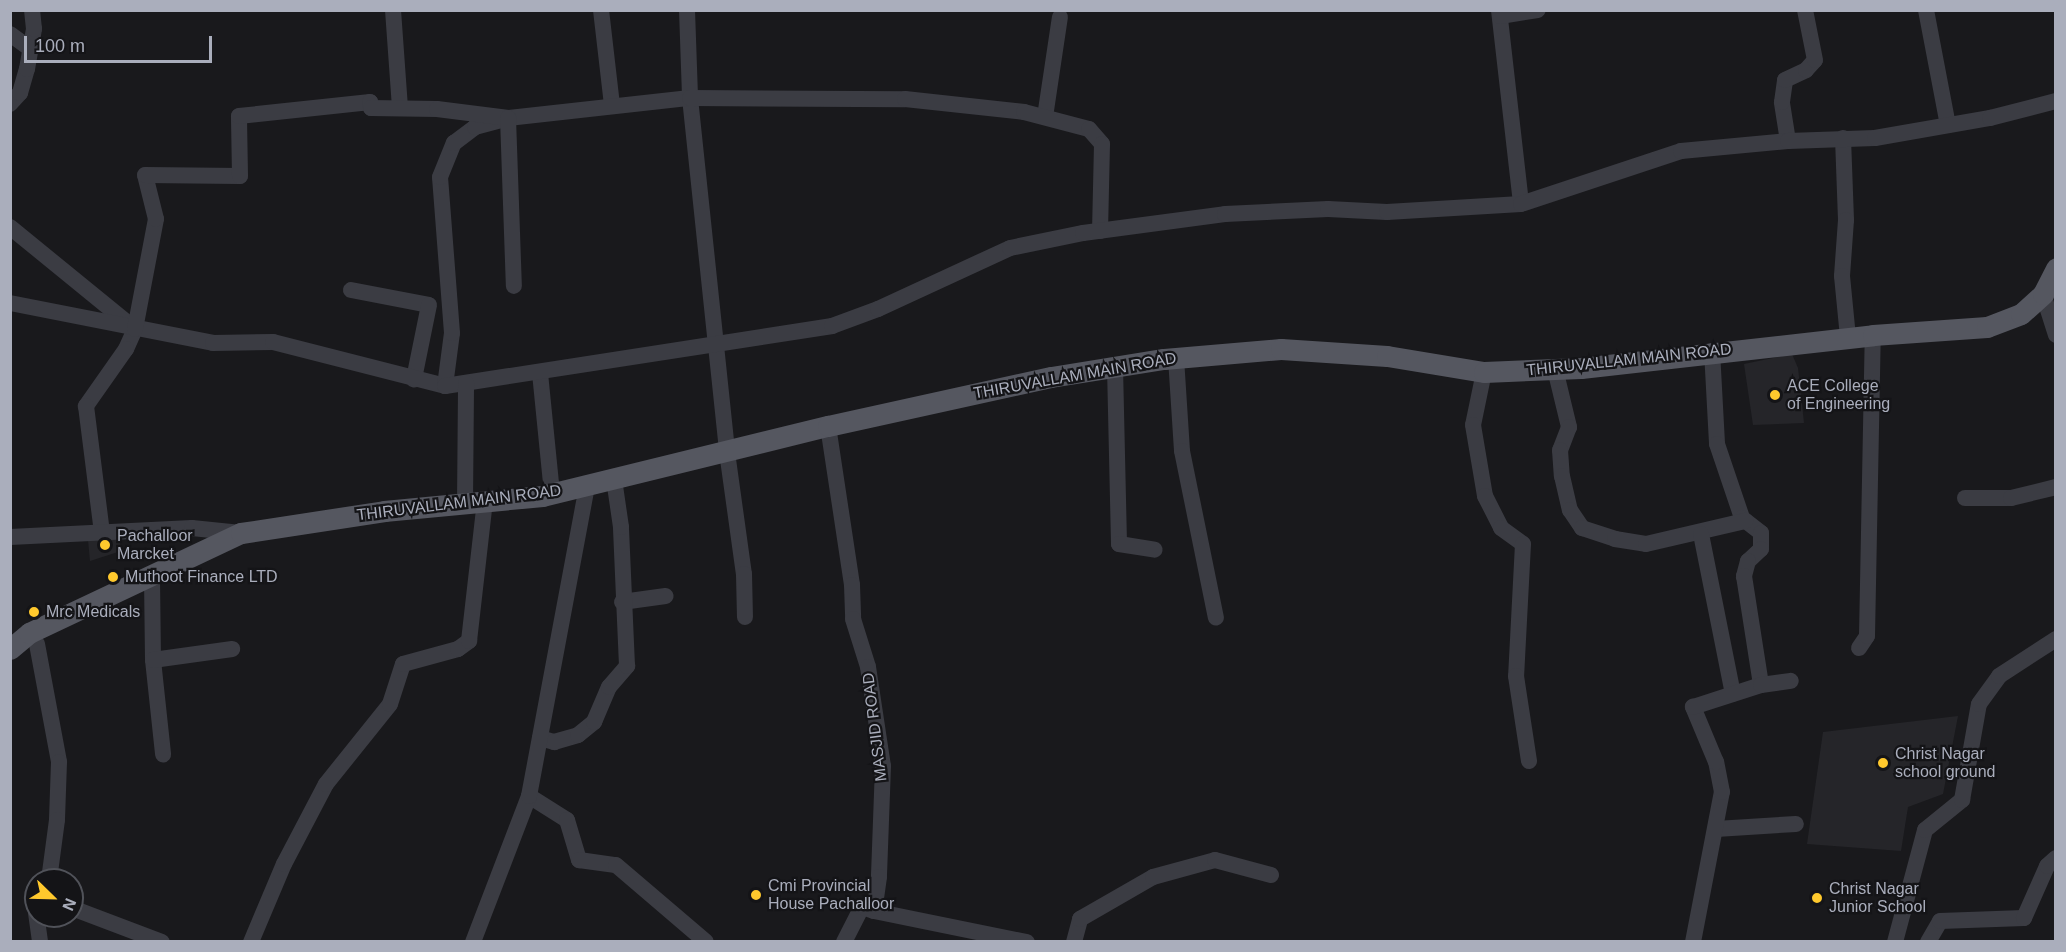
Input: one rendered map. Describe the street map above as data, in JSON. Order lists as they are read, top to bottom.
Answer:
{
  "streets": {
    "main road": ["THIRUVALLAM MAIN ROAD"],
    "street": ["MASJID ROAD"]
  },
  "crossings": [
    ["THIRUVALLAM MAIN ROAD", "MASJID ROAD"]
  ],
  "places": [
    "ACE College of Engineering",
    "Pachalloor Marcket",
    "Muthoot Finance LTD",
    "Mrc Medicals",
    "Christ Nagar school ground",
    "Cmi Provincial House Pachalloor",
    "Christ Nagar Junior School"
  ],
  "scale_bar": "100 m",
  "north": "bottom right"
}
